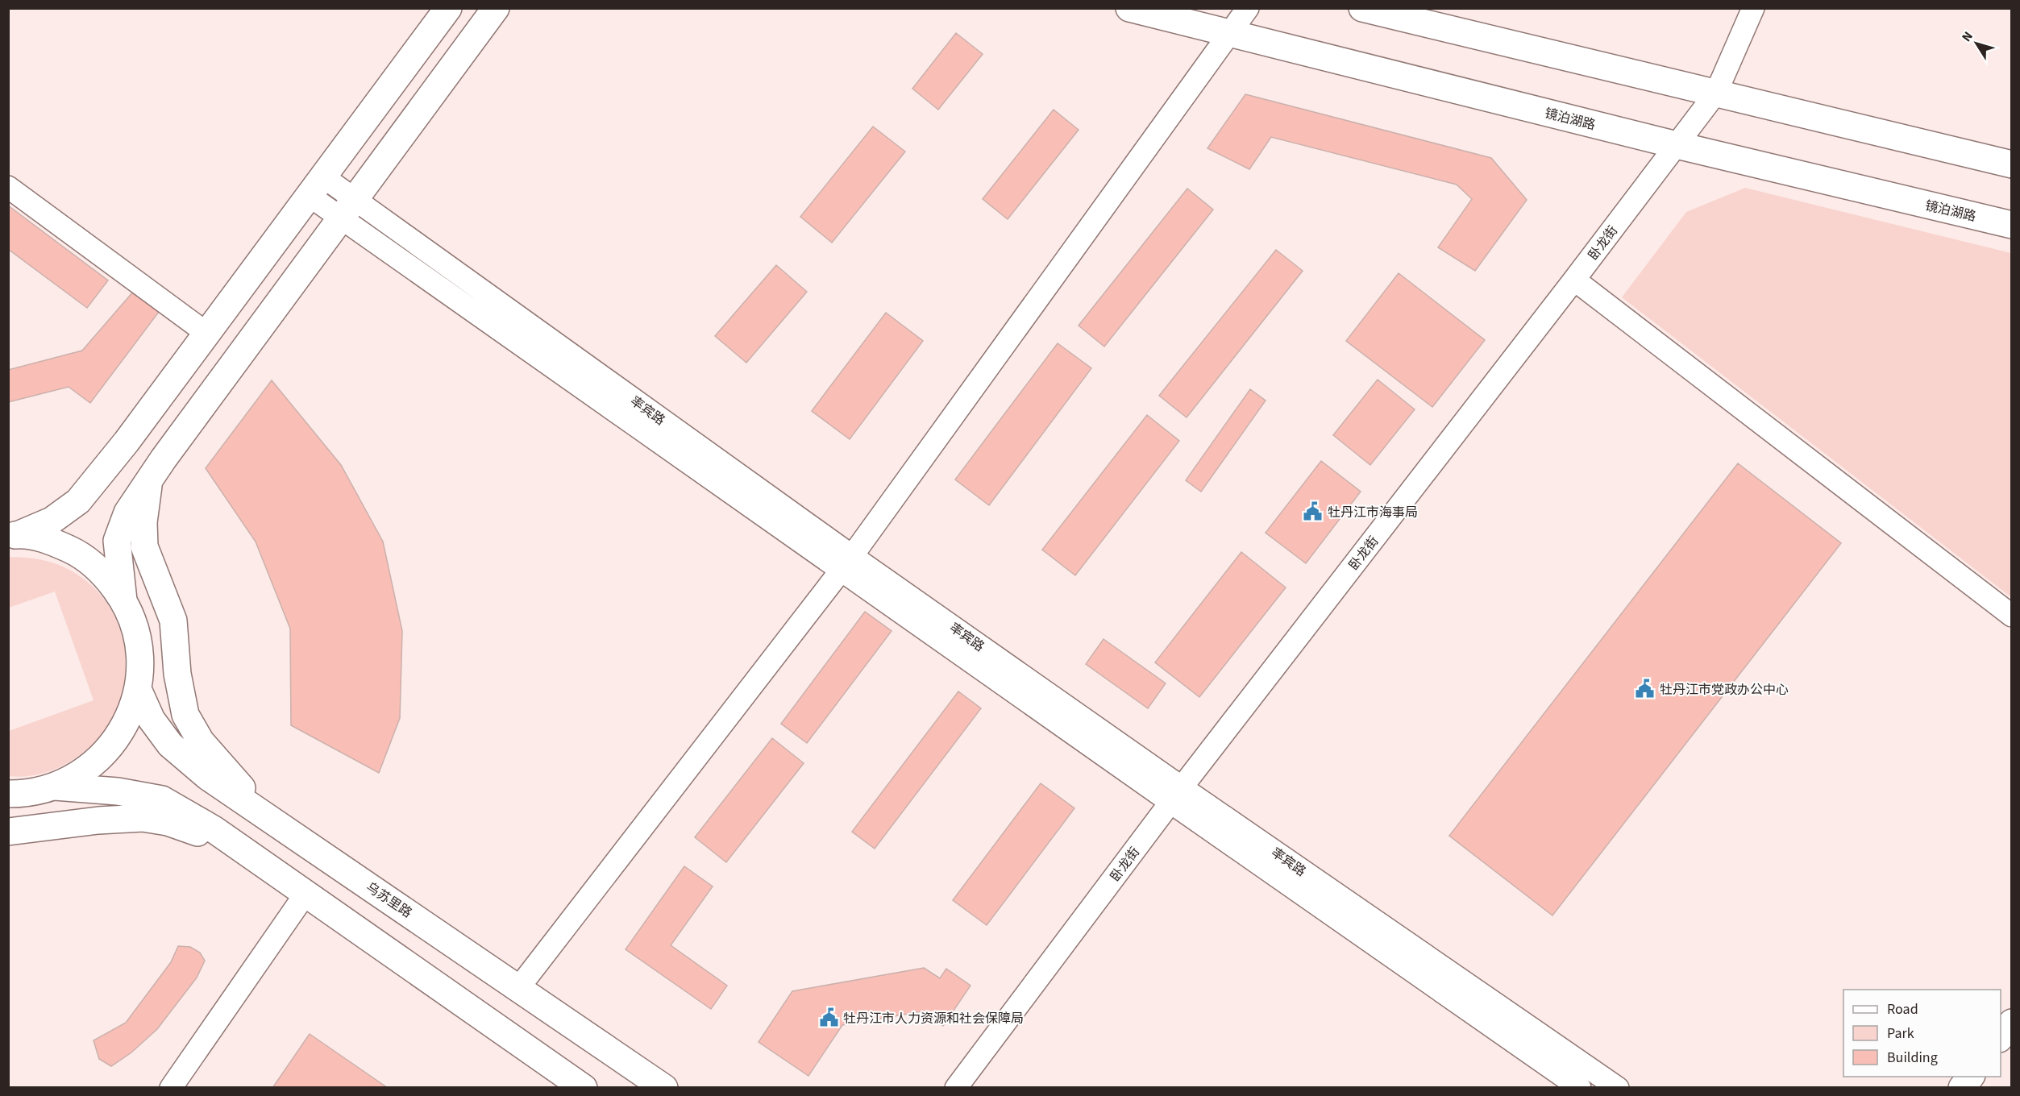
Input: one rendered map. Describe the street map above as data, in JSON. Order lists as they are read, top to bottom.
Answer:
{
  "streets": {
    "main road": ["镜泊湖路", "乌苏里路"],
    "street": ["卧龙街", "率宾路"]
  },
  "crossings": [
    ["镜泊湖路", "卧龙街"],
    ["卧龙街", "率宾路"]
  ],
  "places": {
    "public building": ["牡丹江市海事局", "牡丹江市党政办公中心", "牡丹江市人力资源和社会保障局"]
  },
  "legend": ["Road", "Park", "Building"],
  "north": "top left"
}
